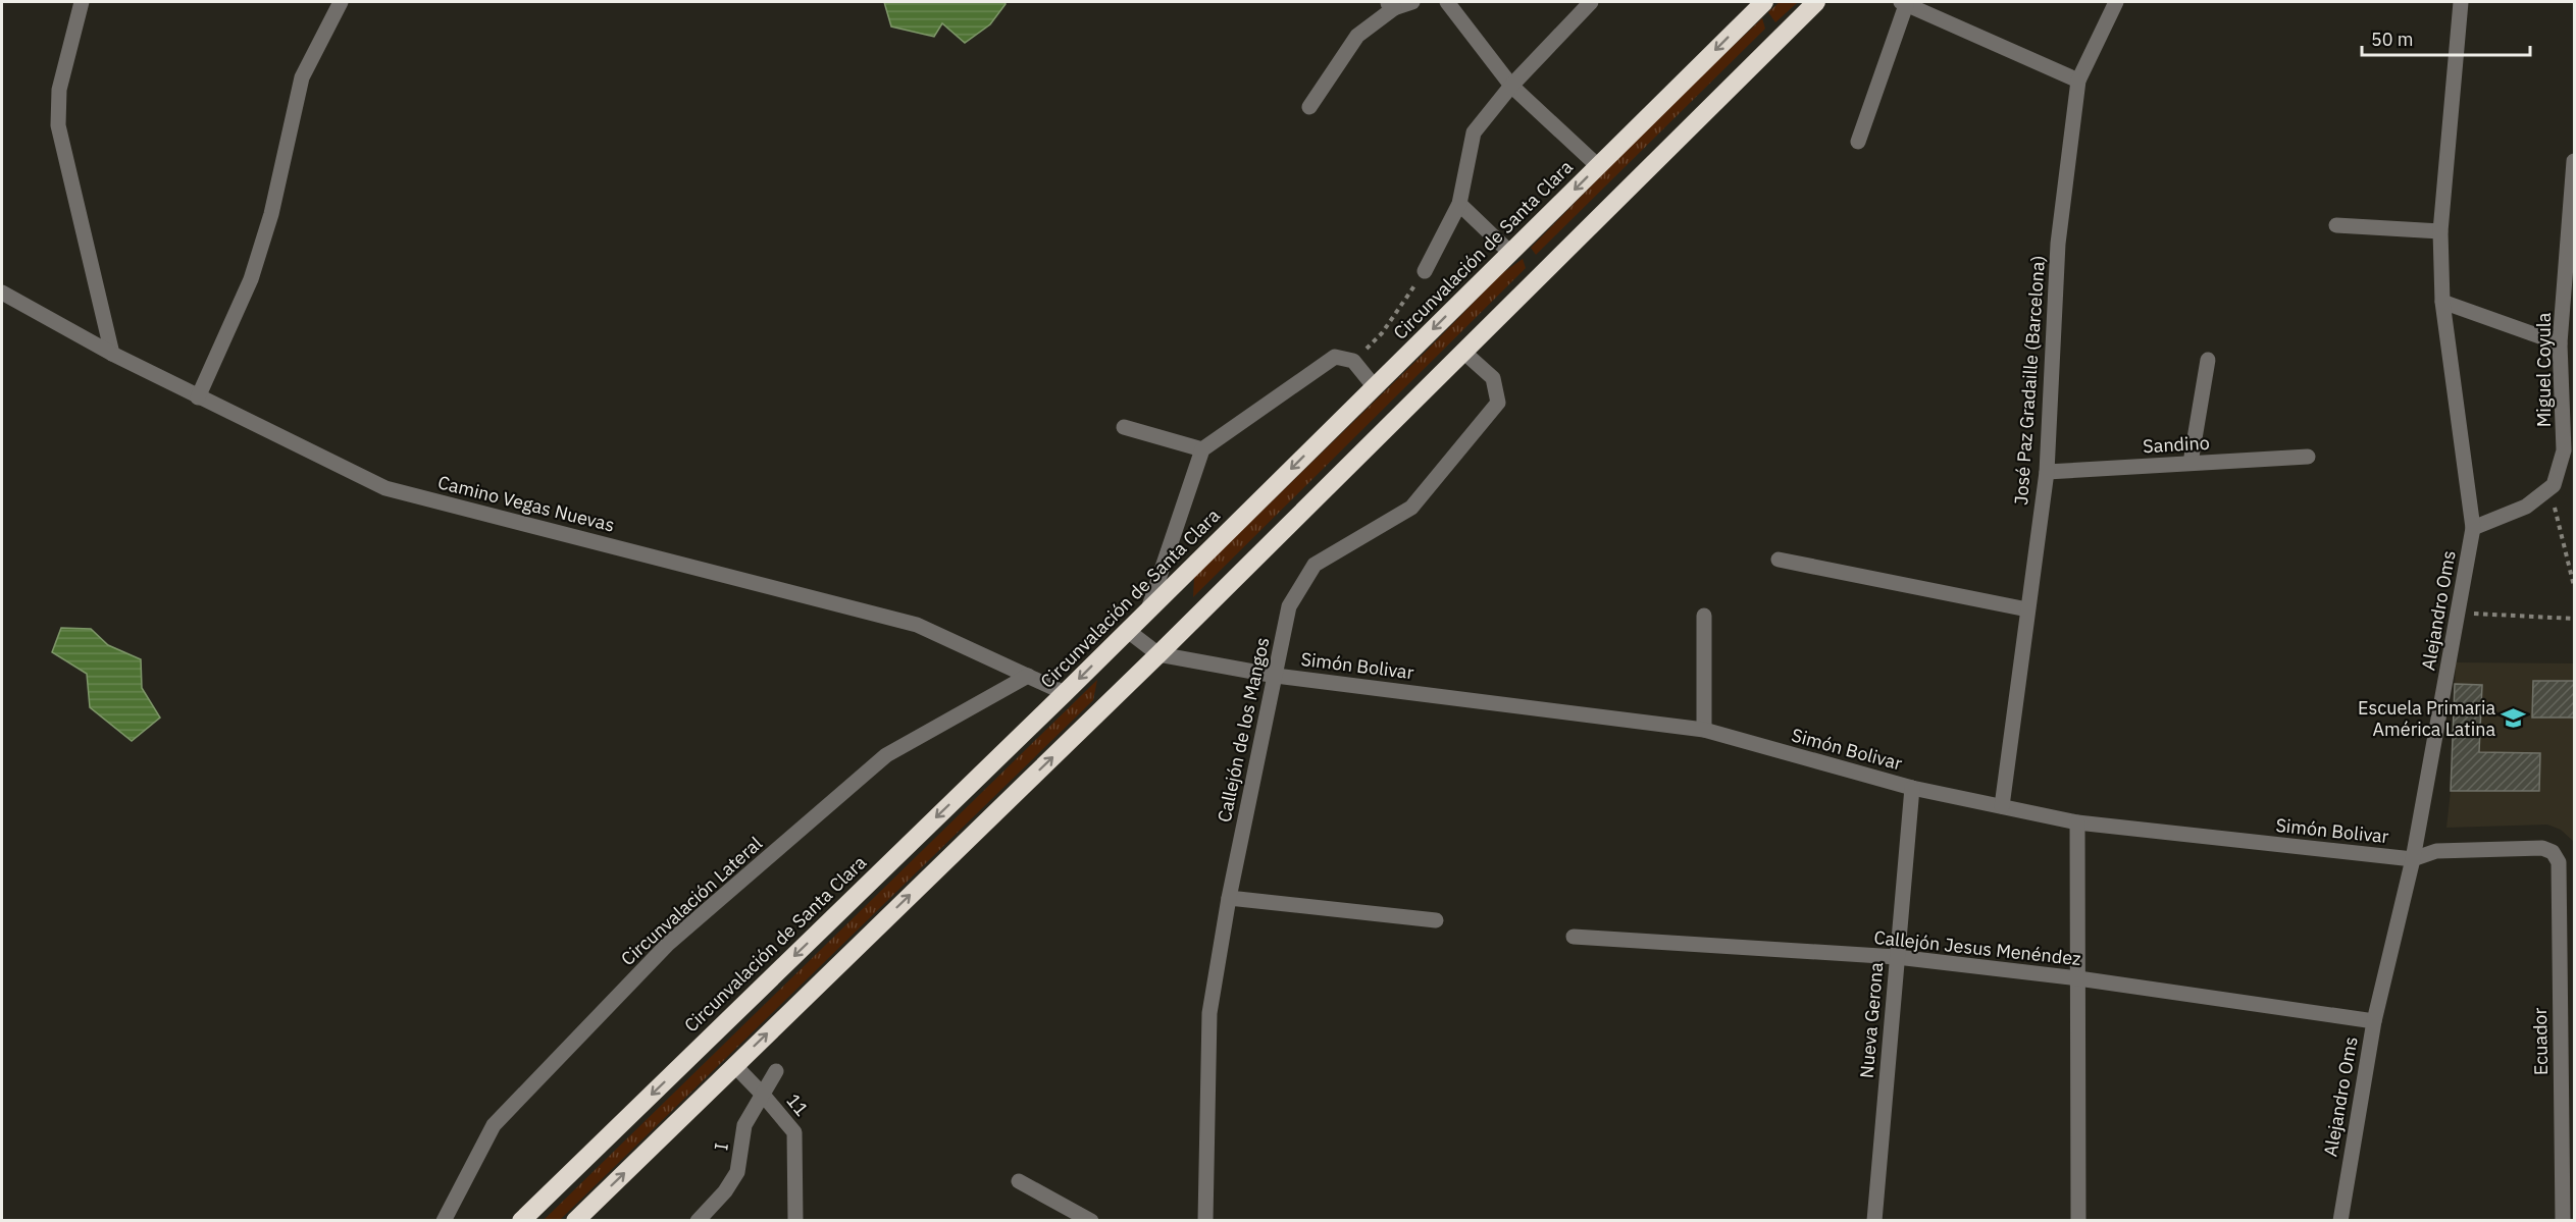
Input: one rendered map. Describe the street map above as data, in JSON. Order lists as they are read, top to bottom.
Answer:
{
  "streets": {
    "highway": ["Circunvalación de Santa Clara"],
    "street": [
      "Miguel Coyula",
      "José Paz Gradaille (Barcelona)",
      "Sandino",
      "Camino Vegas Nuevas",
      "Alejandro Oms",
      "Simón Bolivar",
      "Callejón de los Mangos",
      "Circunvalación Lateral",
      "Callejón Jesus Menéndez",
      "Nueva Gerona",
      "Ecuador",
      "11",
      "I"
    ]
  },
  "crossings": [
    ["Circunvalación de Santa Clara", "Camino Vegas Nuevas"],
    ["Circunvalación de Santa Clara", "Simón Bolivar"],
    ["José Paz Gradaille (Barcelona)", "Sandino"],
    ["José Paz Gradaille (Barcelona)", "Simón Bolivar"],
    ["Camino Vegas Nuevas", "Circunvalación Lateral"],
    ["Alejandro Oms", "Simón Bolivar"],
    ["Alejandro Oms", "Callejón Jesus Menéndez"],
    ["Simón Bolivar", "Callejón de los Mangos"],
    ["Simón Bolivar", "Nueva Gerona"],
    ["Simón Bolivar", "Ecuador"],
    ["Callejón Jesus Menéndez", "Nueva Gerona"],
    ["11", "I"]
  ],
  "places": {
    "school or university": ["Escuela Primaria América Latina"]
  },
  "scale_bar": "50 m"
}
